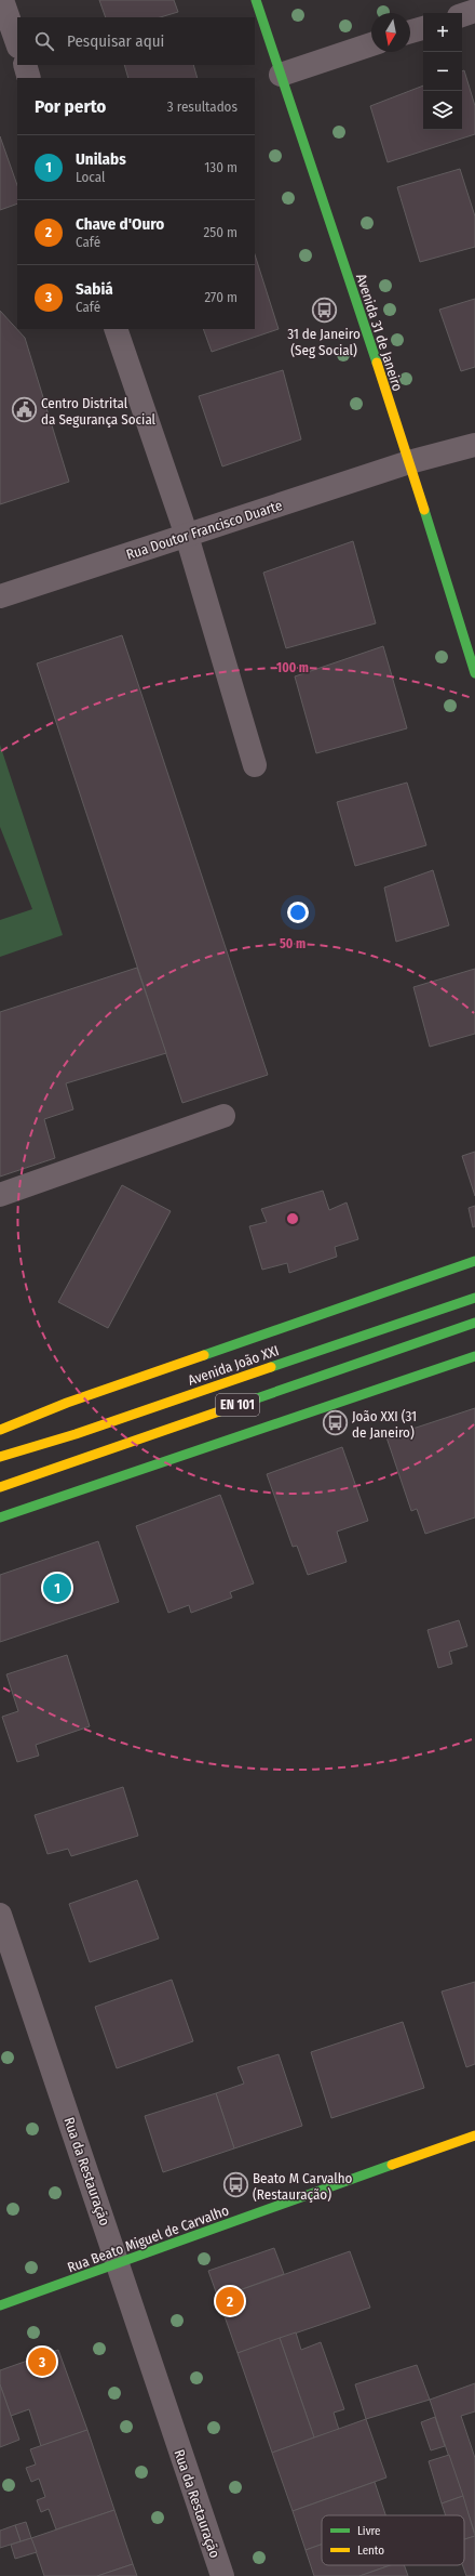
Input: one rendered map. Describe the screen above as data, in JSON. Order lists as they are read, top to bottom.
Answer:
{
  "streets": {
    "main road": [
      "Avenida 31 de Janeiro",
      "Avenida João XXI",
      "EN 101",
      "Rua Beato Miguel de Carvalho"
    ],
    "street": ["Rua Doutor Francisco Duarte", "Rua da Restauração"]
  },
  "crossings": [
    ["Avenida 31 de Janeiro", "Rua Doutor Francisco Duarte"],
    ["Rua da Restauração", "Rua Beato Miguel de Carvalho"]
  ],
  "places": {
    "bus stop": ["31 de Janeiro (Seg Social)", "João XXI (31 de Janeiro)", "Beato M Carvalho (Restauração)"],
    "public building": ["Centro Distrital da Segurança Social"]
  },
  "legend": ["Livre", "Lento"],
  "north": "bottom",
  "page": {
    "map_buttons": ["+", "−"],
    "search": "Pesquisar aqui",
    "heading": ["Por perto", "3 resultados"],
    "list": [
      {
        "mark": "1",
        "name": "Unilabs",
        "note": "Local",
        "value": "130 m"
      },
      {
        "mark": "2",
        "name": "Chave d'Ouro",
        "note": "Café",
        "value": "250 m"
      },
      {
        "mark": "3",
        "name": "Sabiá",
        "note": "Café",
        "value": "270 m"
      }
    ],
    "pins": ["1", "2", "3"]
  },
  "rings": ["100 m", "50 m"]
}
